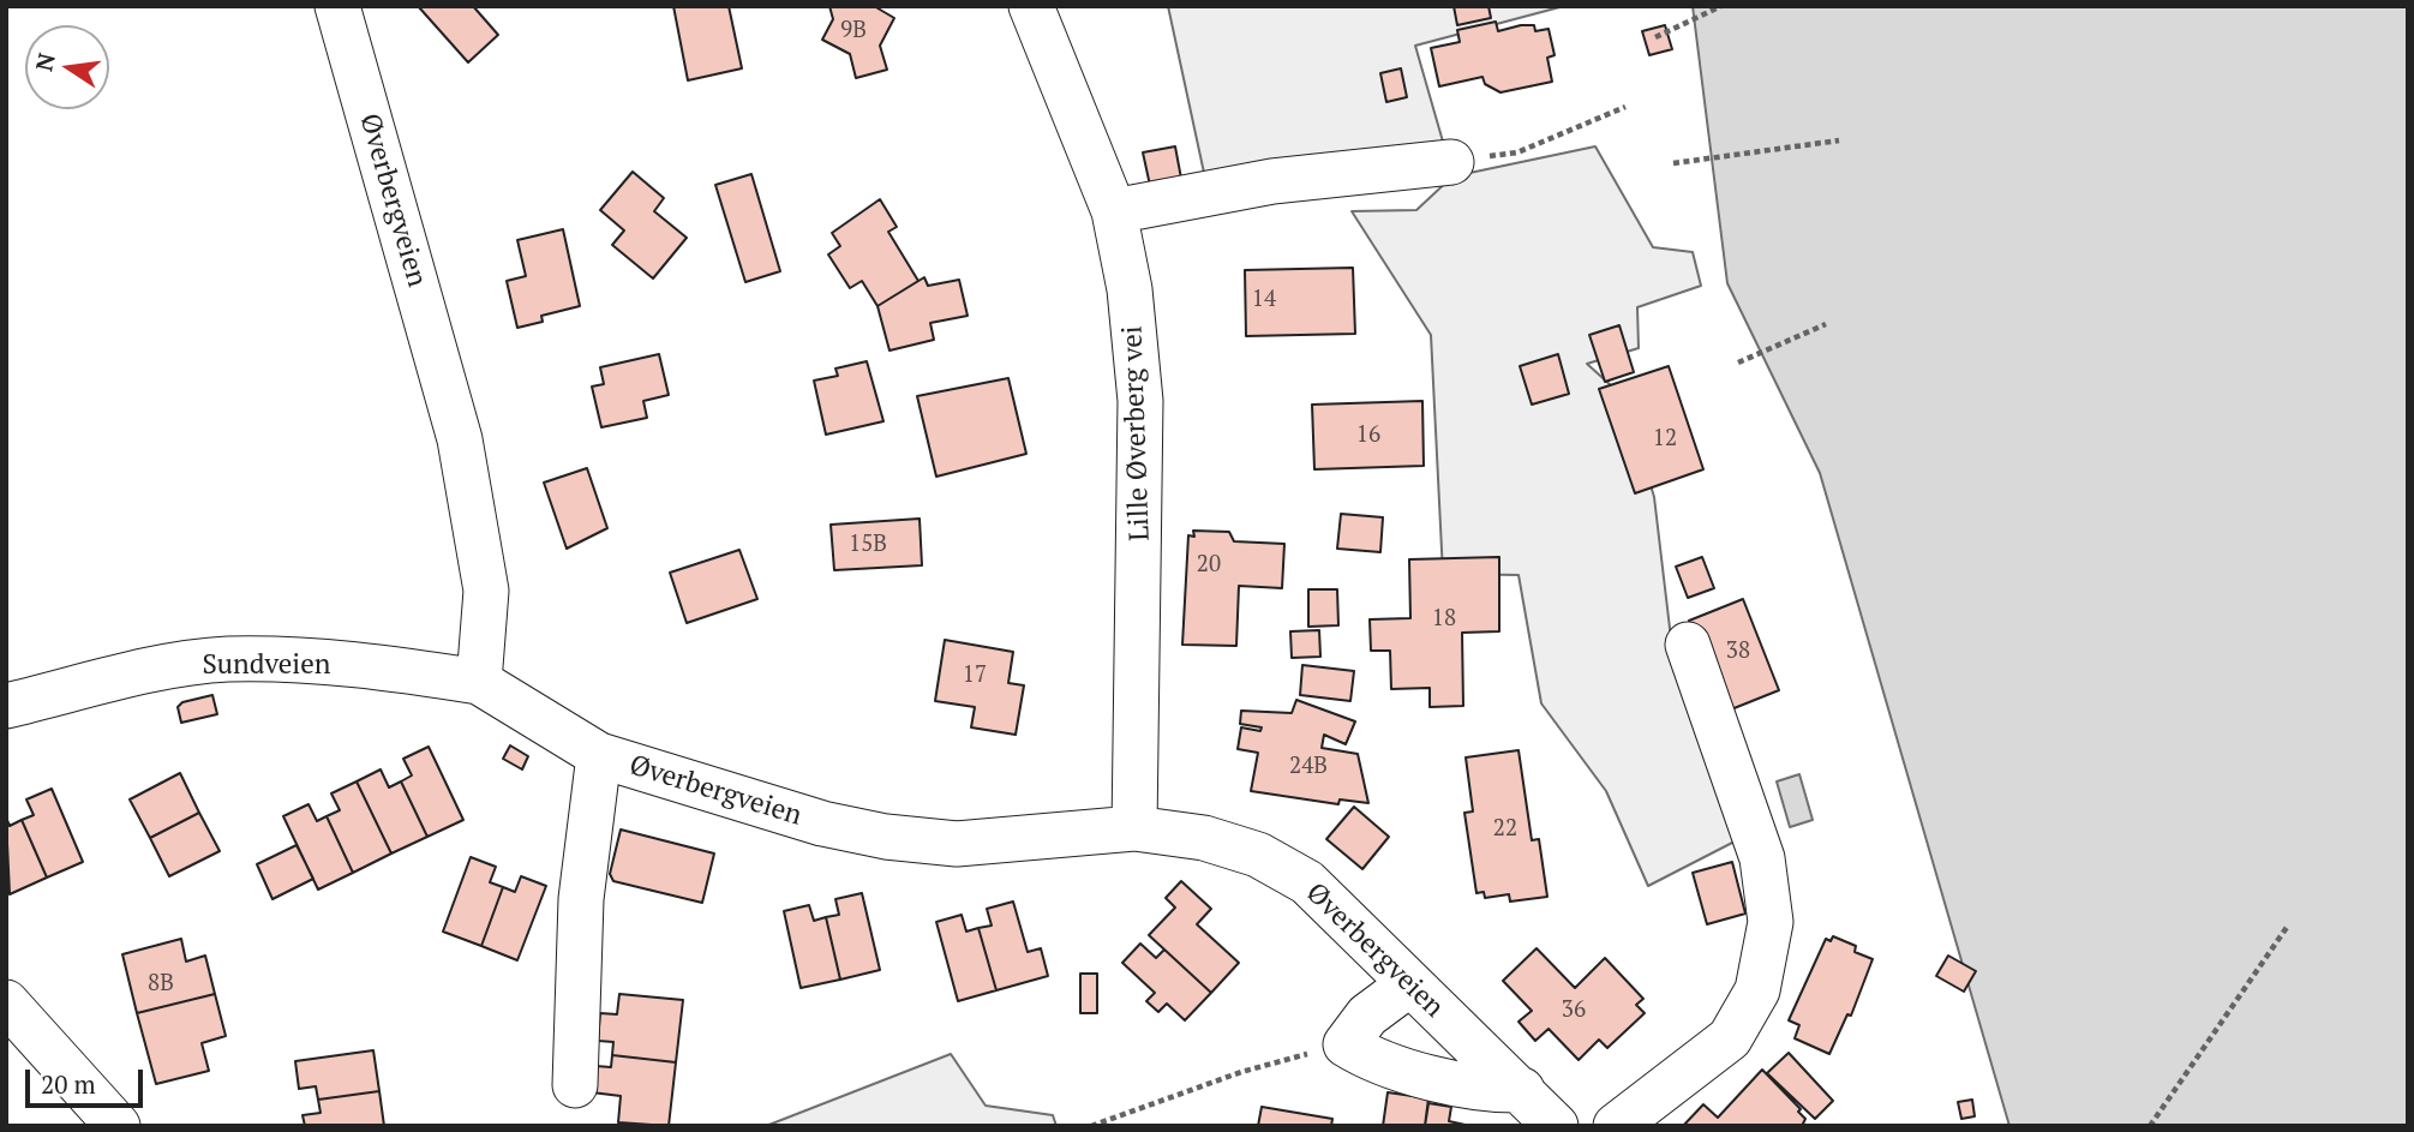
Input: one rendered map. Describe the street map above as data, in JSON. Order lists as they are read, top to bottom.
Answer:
{
  "streets": {
    "street": ["Øverbergveien", "Lille Øverberg vei", "Sundveien"]
  },
  "crossings": [
    ["Øverbergveien", "Lille Øverberg vei"],
    ["Øverbergveien", "Sundveien"]
  ],
  "house_numbers": [
    "9B",
    "14",
    "16",
    "12",
    "15B",
    "20",
    "18",
    "38",
    "17",
    "24B",
    "22",
    "8B",
    "36"
  ],
  "scale_bar": "20 m",
  "north": "left"
}
